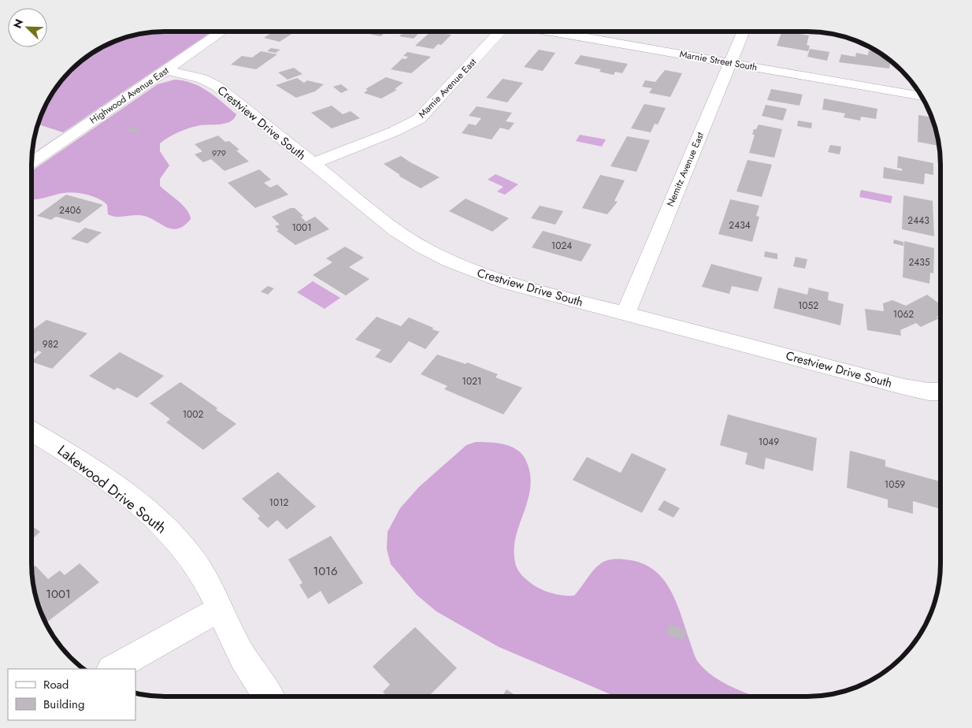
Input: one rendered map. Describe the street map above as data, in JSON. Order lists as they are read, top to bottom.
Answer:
{
  "streets": {
    "street": [
      "Marnie Street South",
      "Mamie Avenue East",
      "Highwood Avenue East",
      "Crestview Drive South",
      "Nemitz Avenue East",
      "Lakewood Drive South"
    ]
  },
  "crossings": [
    ["Marnie Street South", "Nemitz Avenue East"],
    ["Mamie Avenue East", "Crestview Drive South"],
    ["Highwood Avenue East", "Crestview Drive South"],
    ["Crestview Drive South", "Nemitz Avenue East"]
  ],
  "house_numbers": [
    "979",
    "2406",
    "2443",
    "2434",
    "1001",
    "1024",
    "2435",
    "1052",
    "1062",
    "982",
    "1021",
    "1002",
    "1049",
    "1059",
    "1012",
    "1016",
    "1001"
  ],
  "legend": ["Road", "Building"],
  "north": "top left"
}
